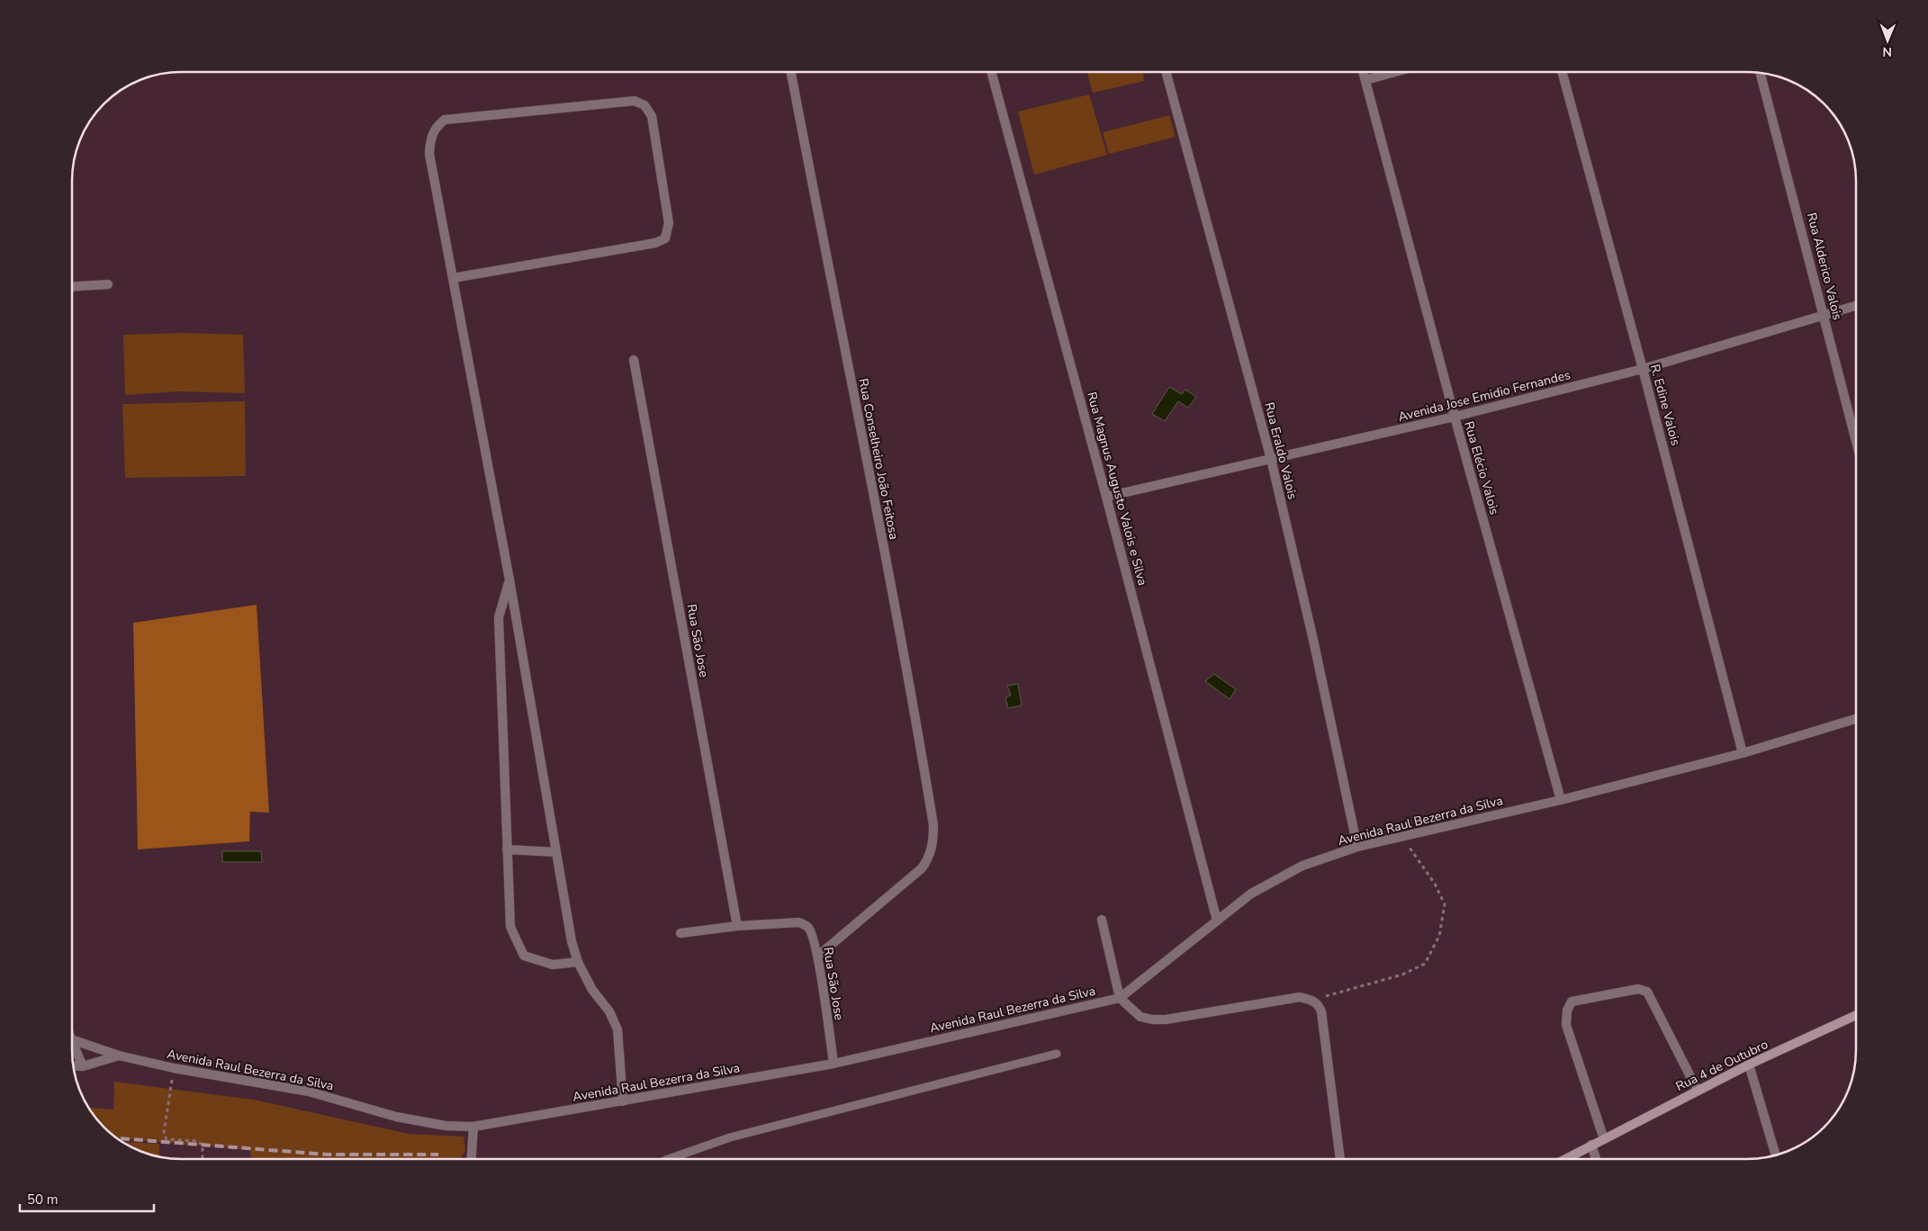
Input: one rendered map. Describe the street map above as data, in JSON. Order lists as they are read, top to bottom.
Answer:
{
  "streets": {
    "main road": ["Rua 4 de Outubro"],
    "street": [
      "Rua Alderico Valois",
      "Avenida Jose Emidio Fernandes",
      "R. Edine Valois",
      "Rua Eraldo Valois",
      "Rua Conselheiro João Feitosa",
      "Rua Elécio Valois",
      "Rua Magnus Augusto Valois e Silva",
      "Rua São Jose",
      "Avenida Raul Bezerra da Silva"
    ]
  },
  "crossings": [
    ["Rua Alderico Valois", "Avenida Jose Emidio Fernandes"],
    ["Avenida Jose Emidio Fernandes", "R. Edine Valois"],
    ["Avenida Jose Emidio Fernandes", "Rua Eraldo Valois"],
    ["Avenida Jose Emidio Fernandes", "Rua Elécio Valois"],
    ["Avenida Jose Emidio Fernandes", "Rua Magnus Augusto Valois e Silva"],
    ["R. Edine Valois", "Avenida Raul Bezerra da Silva"],
    ["Rua Eraldo Valois", "Avenida Raul Bezerra da Silva"],
    ["Rua Conselheiro João Feitosa", "Rua São Jose"],
    ["Rua Elécio Valois", "Avenida Raul Bezerra da Silva"],
    ["Rua Magnus Augusto Valois e Silva", "Avenida Raul Bezerra da Silva"],
    ["Rua São Jose", "Avenida Raul Bezerra da Silva"]
  ],
  "scale_bar": "50 m",
  "north": "bottom"
}
